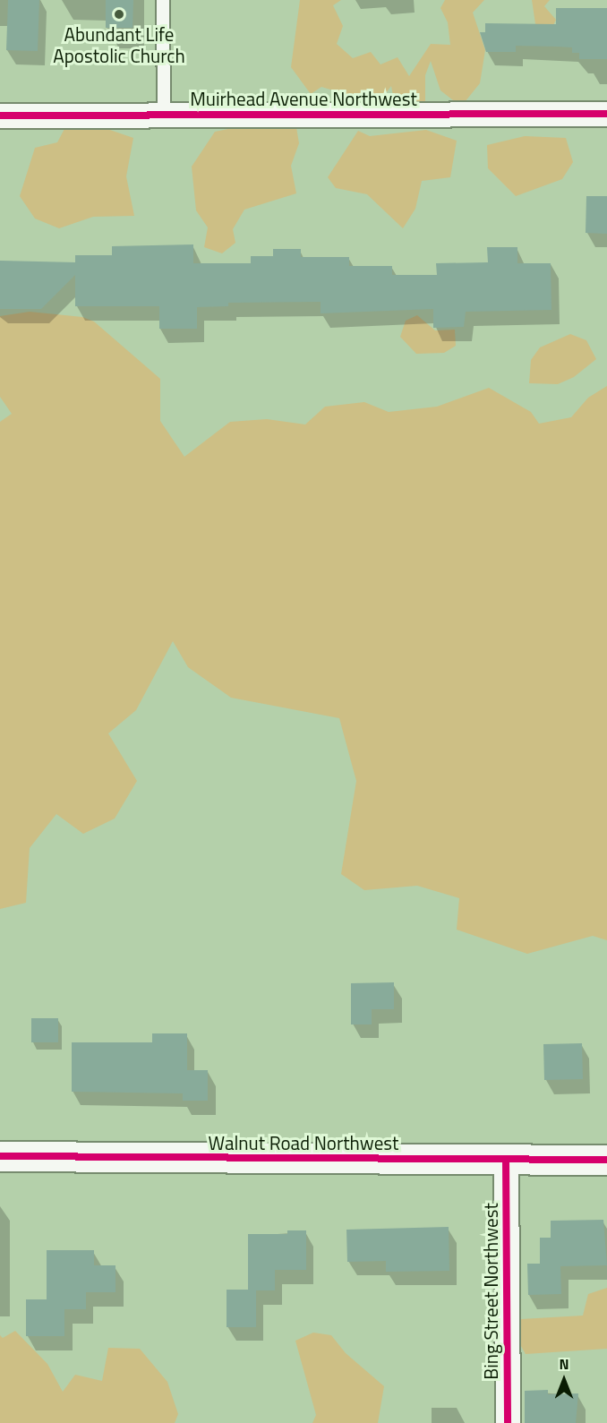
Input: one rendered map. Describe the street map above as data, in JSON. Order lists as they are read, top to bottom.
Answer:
{
  "streets": {
    "street": ["Muirhead Avenue Northwest", "Walnut Road Northwest", "Bing Street Northwest"]
  },
  "crossings": [
    ["Walnut Road Northwest", "Bing Street Northwest"]
  ],
  "places": ["Abundant Life Apostolic Church"],
  "north": "top"
}
